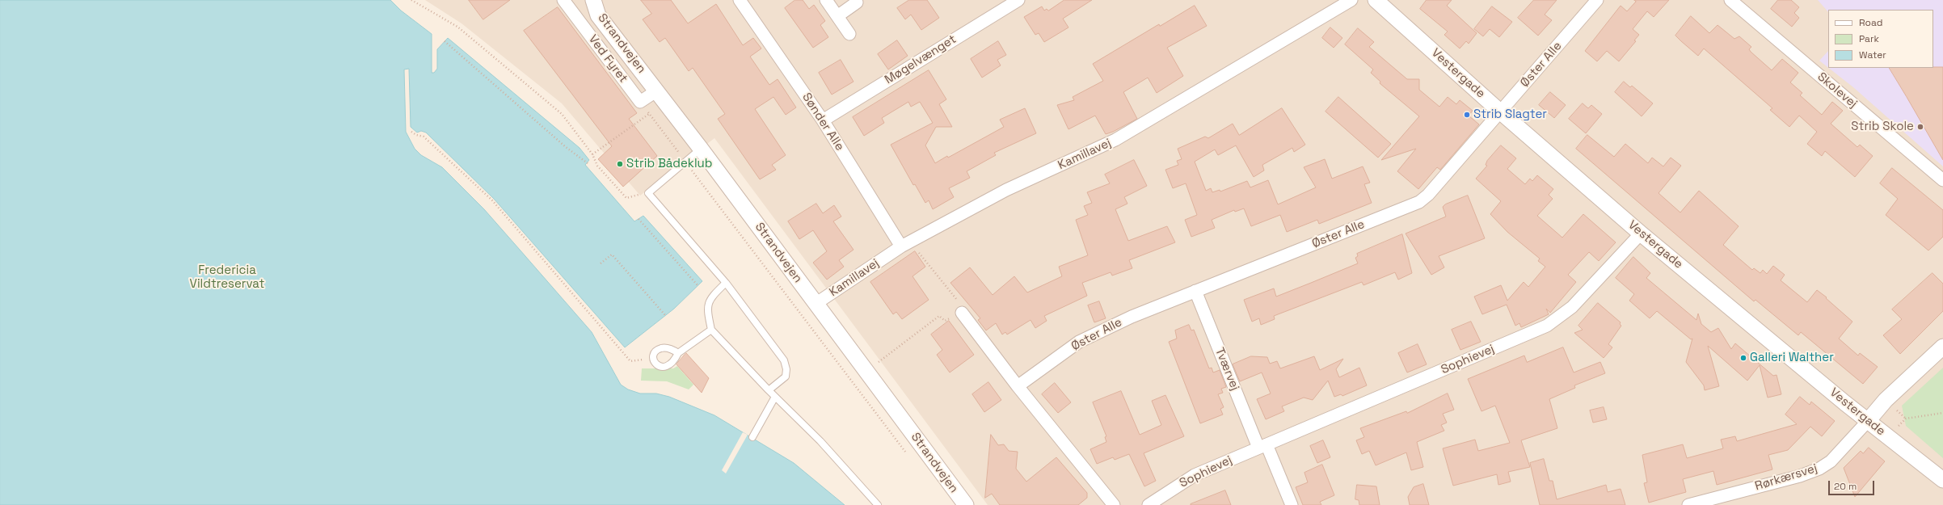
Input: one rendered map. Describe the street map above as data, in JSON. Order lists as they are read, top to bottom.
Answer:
{
  "streets": {
    "street": [
      "Strandvejen",
      "Ved Fyret",
      "Møgelvænget",
      "Øster Alle",
      "Vestergade",
      "Skolevej",
      "Sønder Alle",
      "Kamillavej",
      "Sophievej",
      "Tværvej",
      "Rørkærsvej"
    ]
  },
  "crossings": [
    ["Strandvejen", "Kamillavej"],
    ["Møgelvænget", "Sønder Alle"],
    ["Øster Alle", "Vestergade"],
    ["Øster Alle", "Tværvej"],
    ["Vestergade", "Sophievej"],
    ["Vestergade", "Rørkærsvej"],
    ["Sønder Alle", "Kamillavej"],
    ["Sophievej", "Tværvej"]
  ],
  "parks": ["Fredericia Vildtreservat"],
  "places": [
    "Strib Slagter",
    "Strib Skole",
    "Strib Bådeklub",
    "Galleri Walther"
  ],
  "legend": ["Road", "Park", "Water"],
  "scale_bar": "20 m"
}
